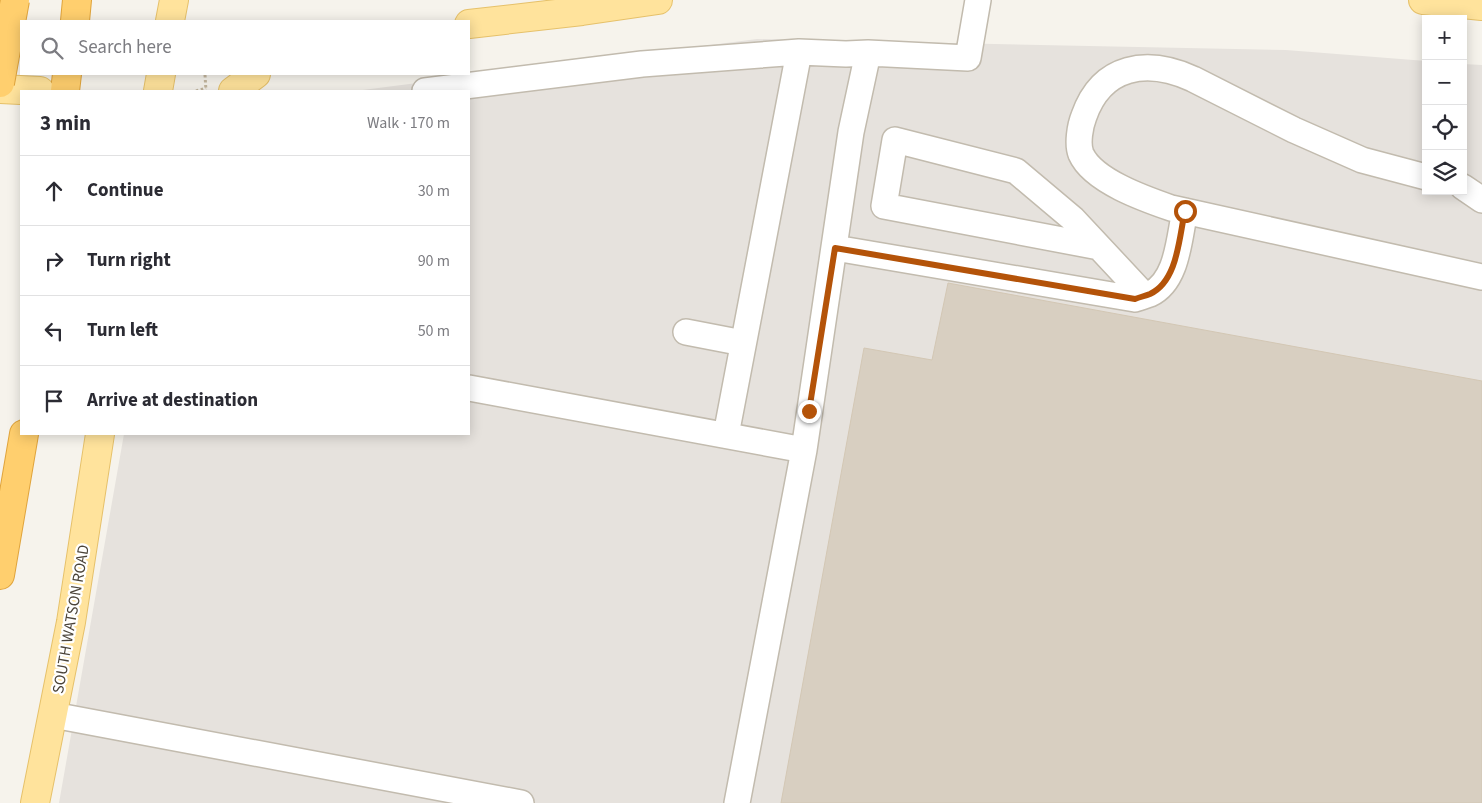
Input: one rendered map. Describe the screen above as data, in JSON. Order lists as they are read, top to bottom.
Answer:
{
  "streets": {
    "main road": ["SOUTH WATSON ROAD"]
  },
  "page": {
    "map_buttons": ["+", "−"],
    "search": "Search here",
    "heading": ["3 min", "Walk · 170 m"],
    "list": [
      ["Continue", "30 m"],
      ["Turn right", "90 m"],
      ["Turn left", "50 m"],
      "Arrive at destination"
    ]
  }
}
